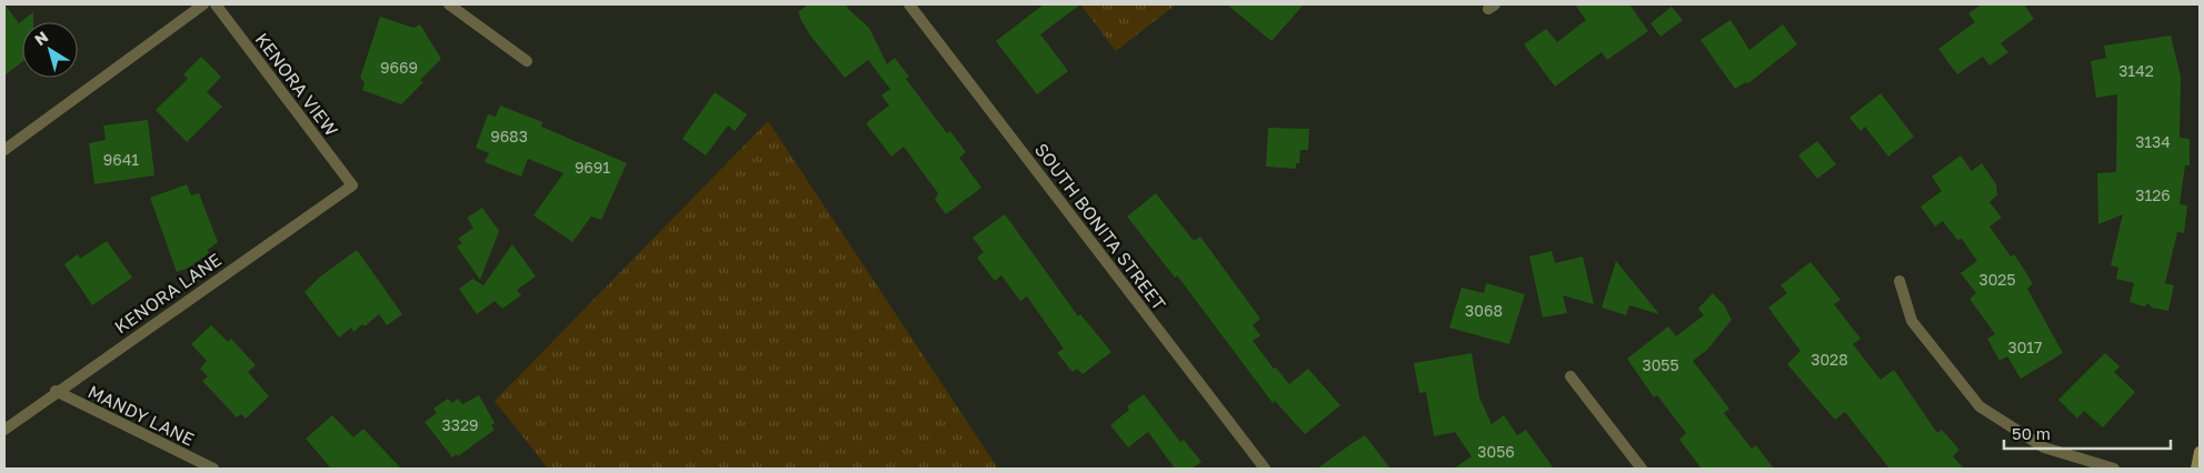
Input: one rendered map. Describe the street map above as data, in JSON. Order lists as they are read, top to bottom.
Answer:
{
  "streets": {
    "street": [
      "KENORA VIEW",
      "SOUTH BONITA STREET",
      "KENORA LANE",
      "MANDY LANE"
    ]
  },
  "crossings": [
    ["KENORA VIEW", "KENORA LANE"],
    ["KENORA LANE", "MANDY LANE"]
  ],
  "house_numbers": [
    "9669",
    "3142",
    "9683",
    "3134",
    "9641",
    "9691",
    "3126",
    "3025",
    "3068",
    "3017",
    "3028",
    "3055",
    "3329",
    "3056"
  ],
  "scale_bar": "50 m",
  "north": "top left"
}
